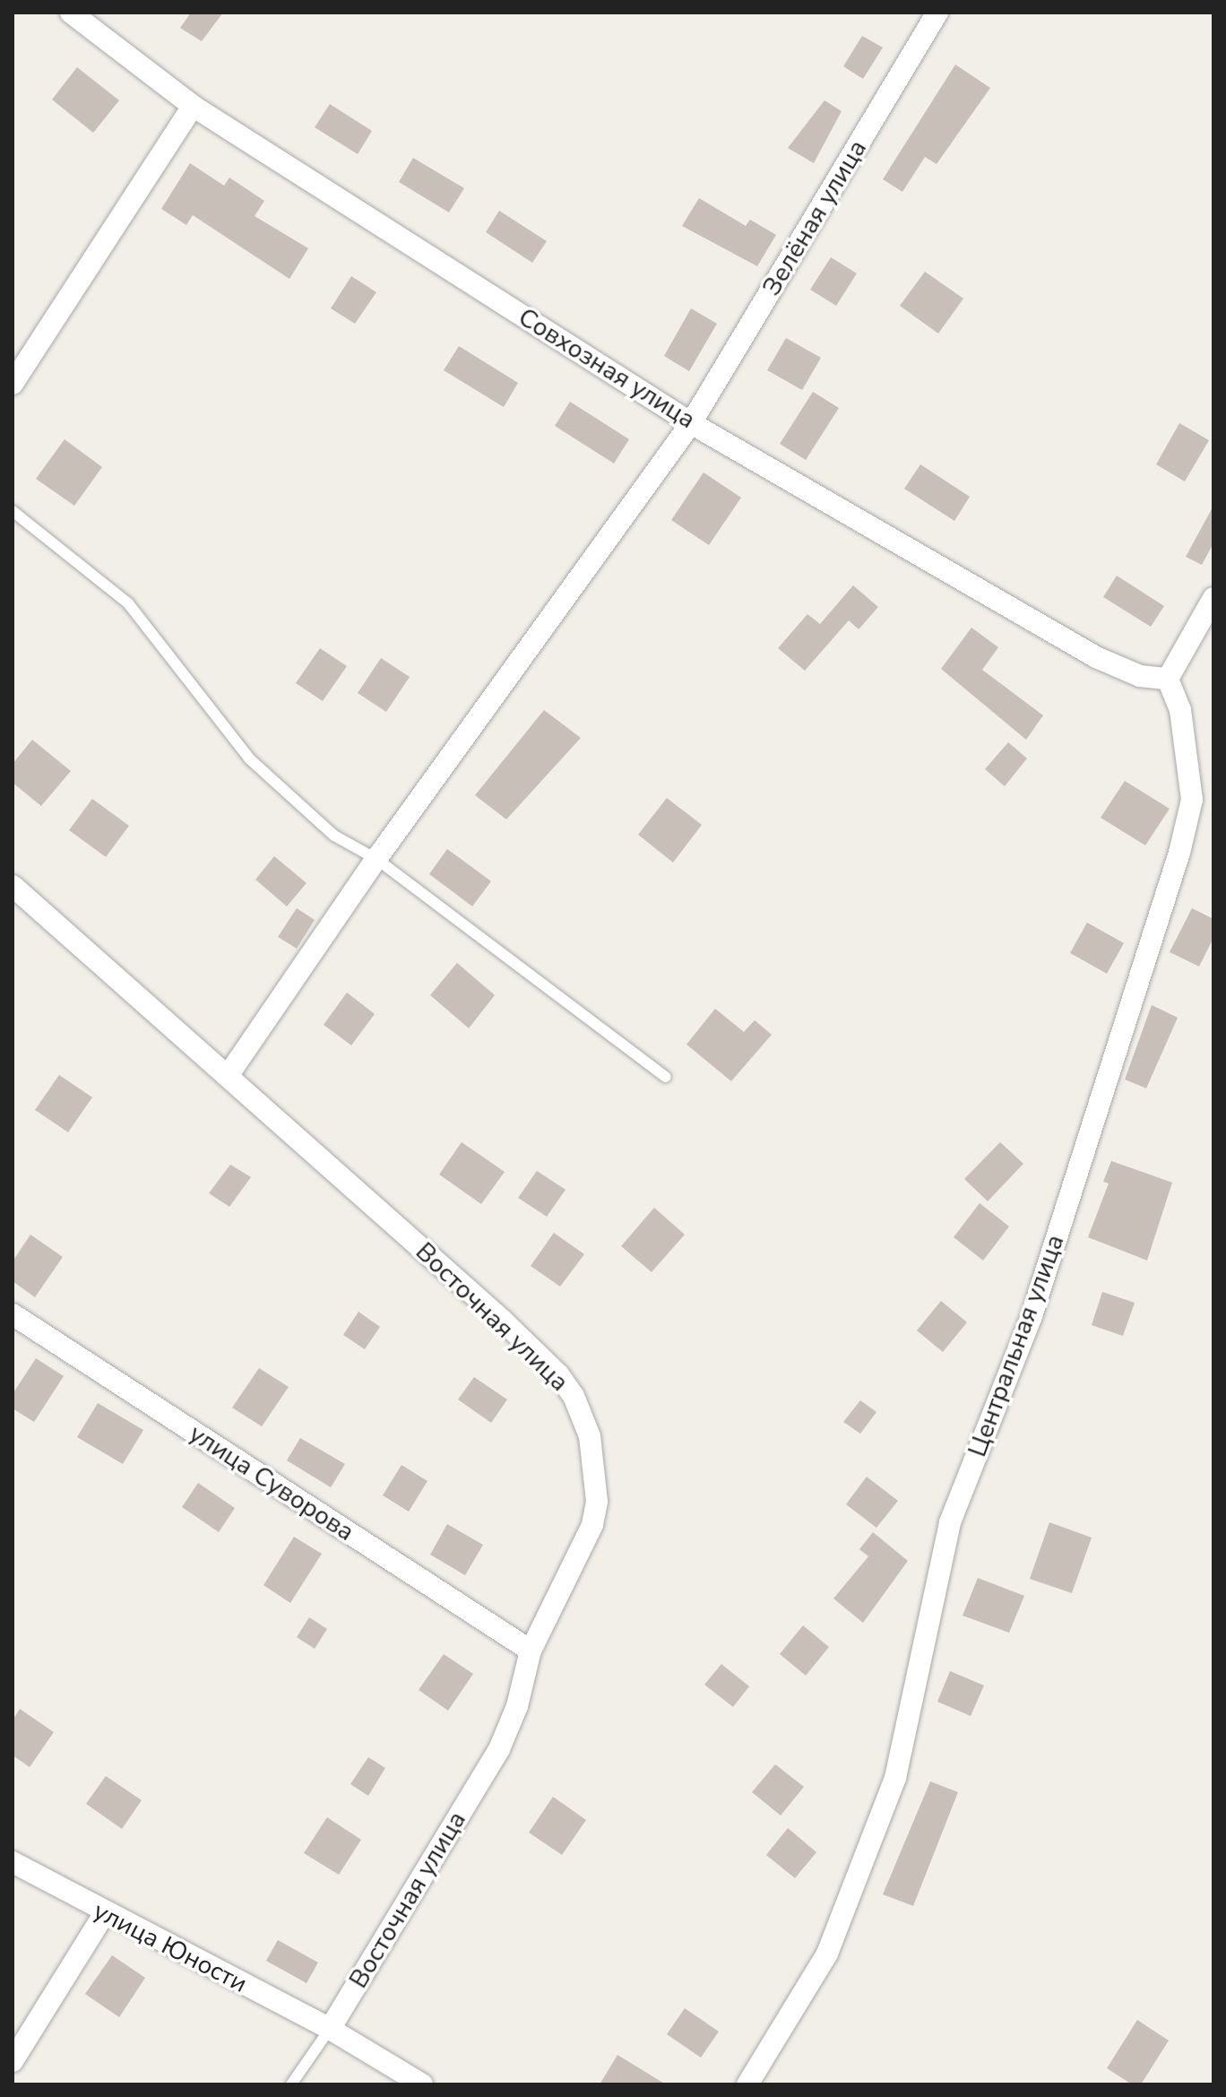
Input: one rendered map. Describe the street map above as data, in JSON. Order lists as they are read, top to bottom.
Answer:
{
  "streets": {
    "street": [
      "Зелёная улица",
      "Совхозная улица",
      "Восточная улица",
      "Центральная улица",
      "улица Суворова",
      "улица Юности"
    ]
  },
  "crossings": [
    ["Зелёная улица", "Совхозная улица"],
    ["Зелёная улица", "Восточная улица"],
    ["Совхозная улица", "Центральная улица"],
    ["Восточная улица", "улица Суворова"],
    ["Восточная улица", "улица Юности"]
  ]
}
